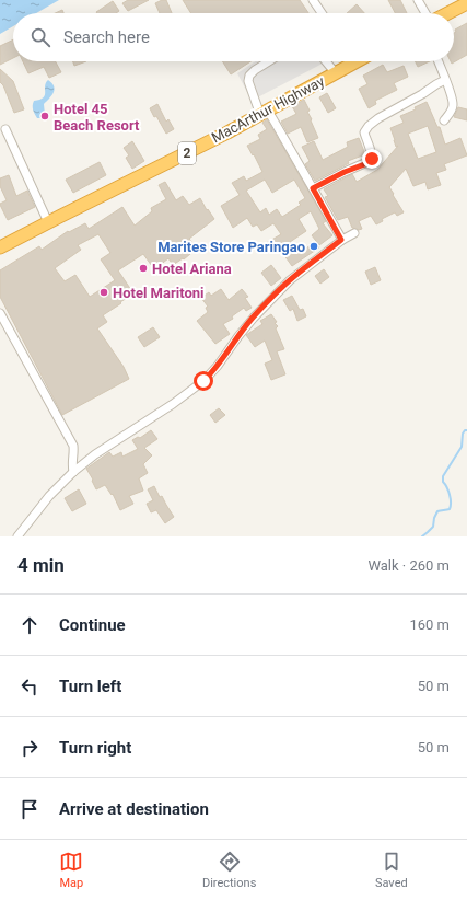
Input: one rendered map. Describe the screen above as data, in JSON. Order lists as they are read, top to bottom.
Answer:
{
  "streets": {
    "highway": ["MacArthur Highway", "2"]
  },
  "places": [
    "Hotel 45 Beach Resort",
    "Marites Store Paringao",
    "Hotel Ariana",
    "Hotel Maritoni"
  ],
  "page": {
    "search": "Search here",
    "heading": ["4 min", "Walk · 260 m"],
    "list": [
      ["Continue", "160 m"],
      ["Turn left", "50 m"],
      ["Turn right", "50 m"],
      "Arrive at destination"
    ],
    "nav": ["Map", "Directions", "Saved"]
  }
}
